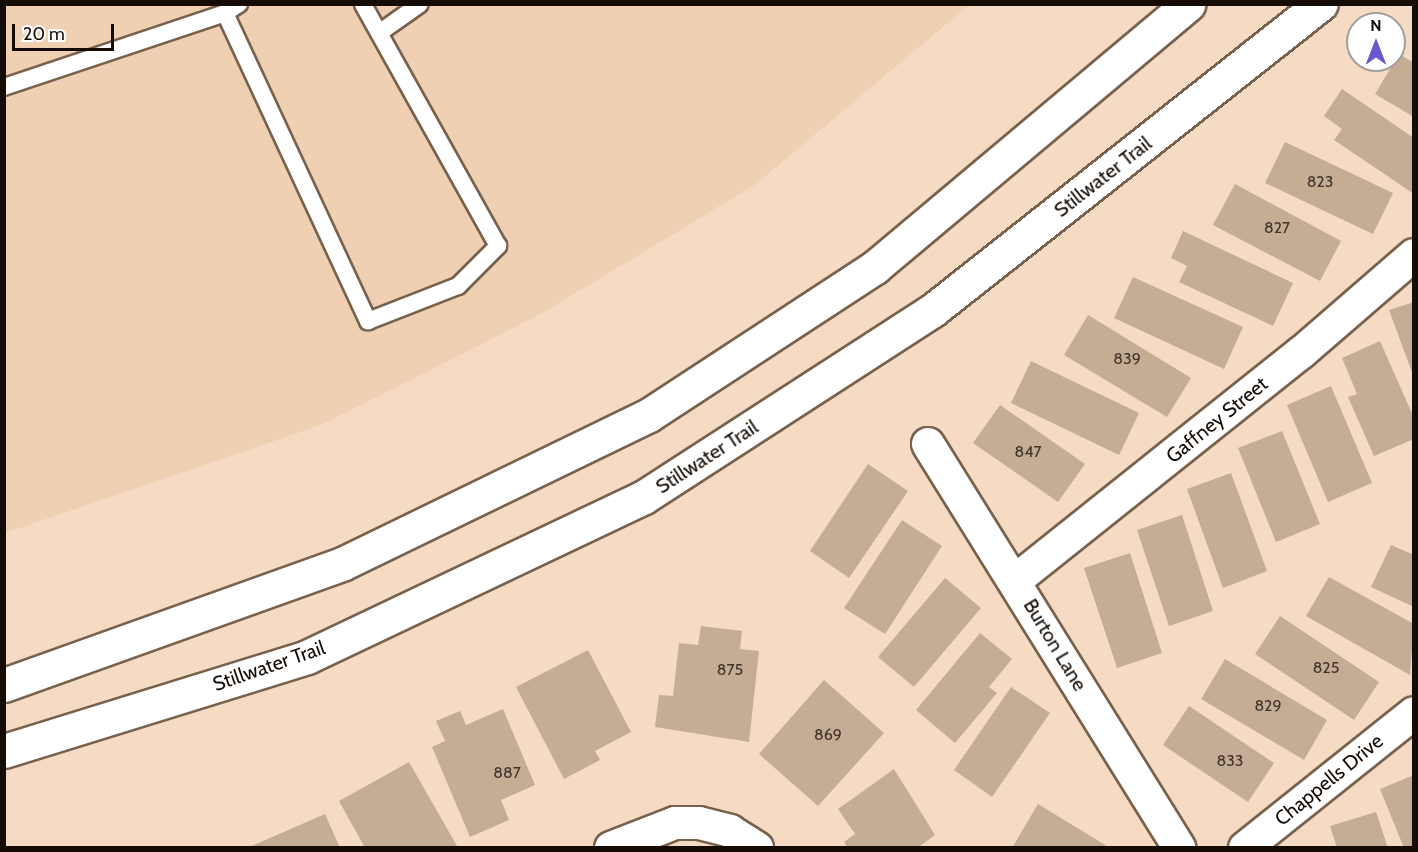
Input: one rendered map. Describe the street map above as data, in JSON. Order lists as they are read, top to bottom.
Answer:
{
  "streets": {
    "main road": ["Stillwater Trail"],
    "street": ["Gaffney Street", "Burton Lane", "Chappells Drive"]
  },
  "crossings": [
    ["Gaffney Street", "Burton Lane"]
  ],
  "house_numbers": [
    "823",
    "827",
    "839",
    "847",
    "825",
    "875",
    "829",
    "869",
    "833",
    "887"
  ],
  "scale_bar": "20 m",
  "north": "top"
}
